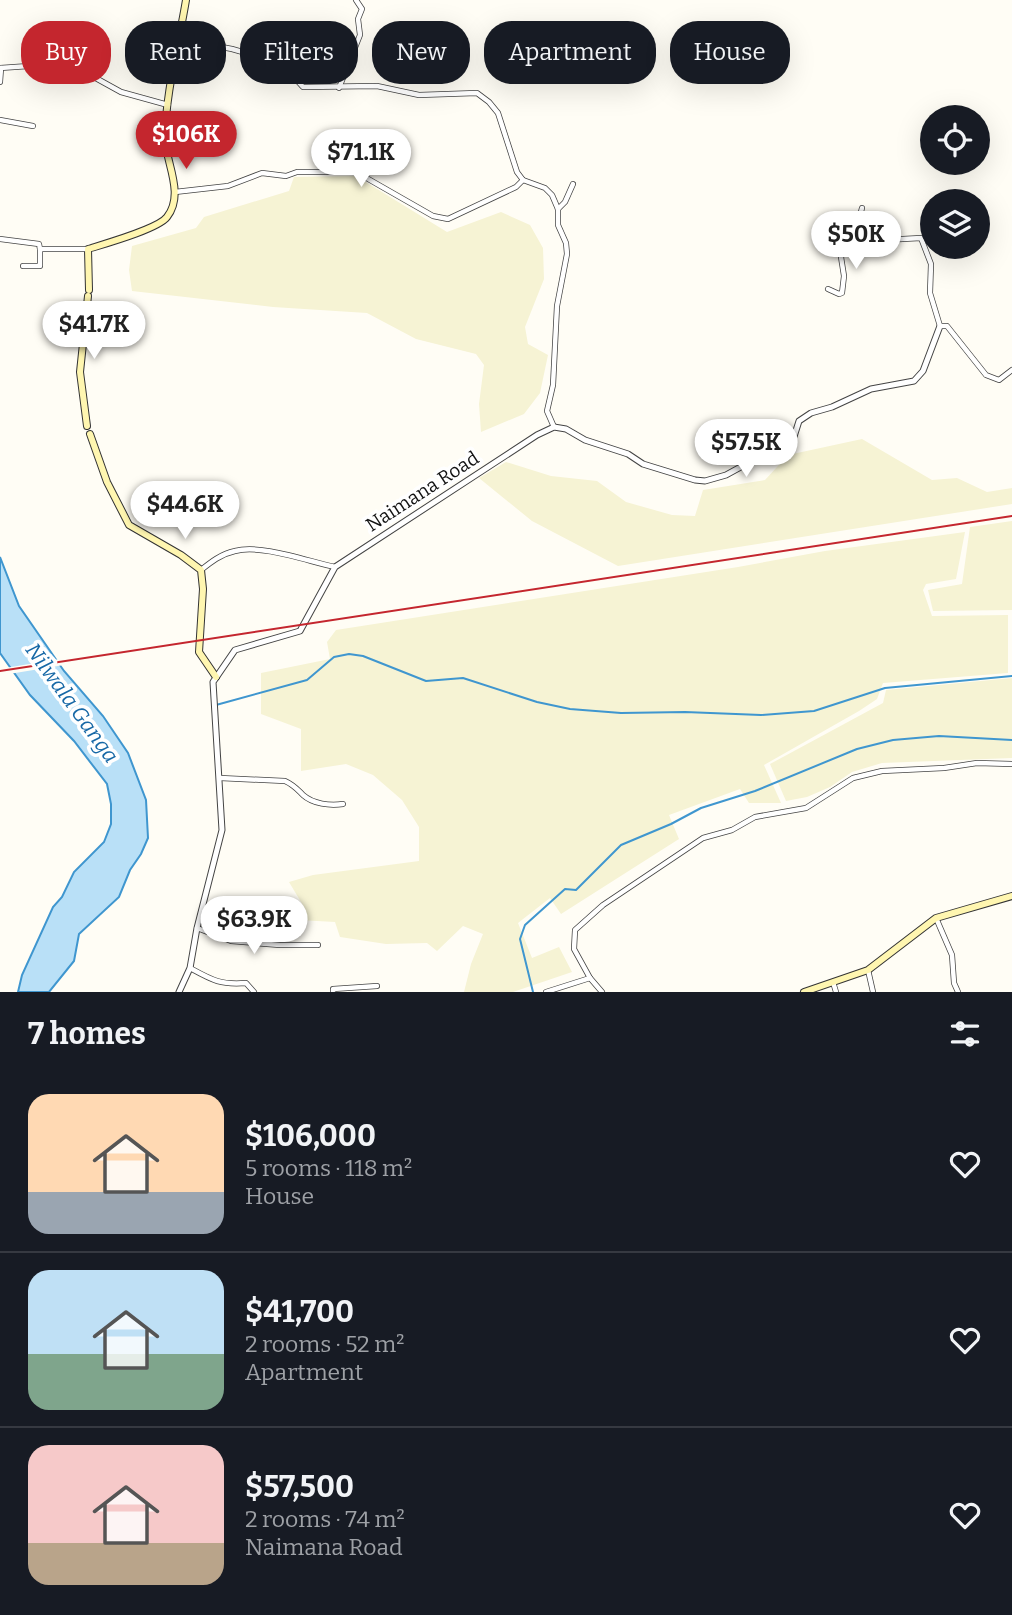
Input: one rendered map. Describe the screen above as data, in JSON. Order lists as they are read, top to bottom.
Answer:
{
  "streets": {
    "street": ["Naimana Road"]
  },
  "water": ["Nilwala Ganga"],
  "page": {
    "chip": [
      "Buy",
      "Rent",
      "Filters",
      "New",
      "Apartment",
      "House"
    ],
    "price": [
      "$106K",
      "$71.1K",
      "$50K",
      "$41.7K",
      "$57.5K",
      "$44.6K",
      "$63.9K"
    ],
    "heading": "7 homes",
    "list": [
      {
        "name": "$106,000",
        "note": "5 rooms · 118 m² · House"
      },
      {
        "name": "$41,700",
        "note": "2 rooms · 52 m² · Apartment"
      },
      {
        "name": "$57,500",
        "note": "2 rooms · 74 m² · Naimana Road"
      }
    ]
  }
}
